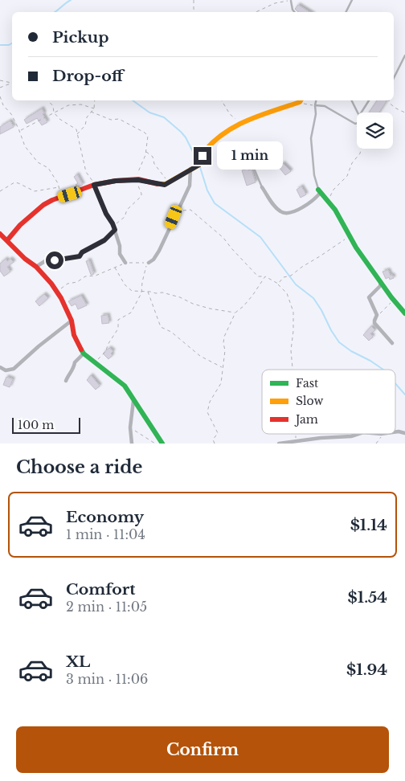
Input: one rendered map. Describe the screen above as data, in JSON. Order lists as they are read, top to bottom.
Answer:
{
  "legend": ["Fast", "Slow", "Jam"],
  "scale_bar": "100 m",
  "page": {
    "banner": ["Pickup", "Drop-off"],
    "bubble": "1 min",
    "scale": "100 m",
    "heading": "Choose a ride",
    "list": [
      {
        "name": "Economy",
        "note": "1 min · 11:04",
        "value": "$1.14"
      },
      {
        "name": "Comfort",
        "note": "2 min · 11:05",
        "value": "$1.54"
      },
      {
        "name": "XL",
        "note": "3 min · 11:06",
        "value": "$1.94"
      }
    ],
    "buttons": "Confirm"
  }
}
